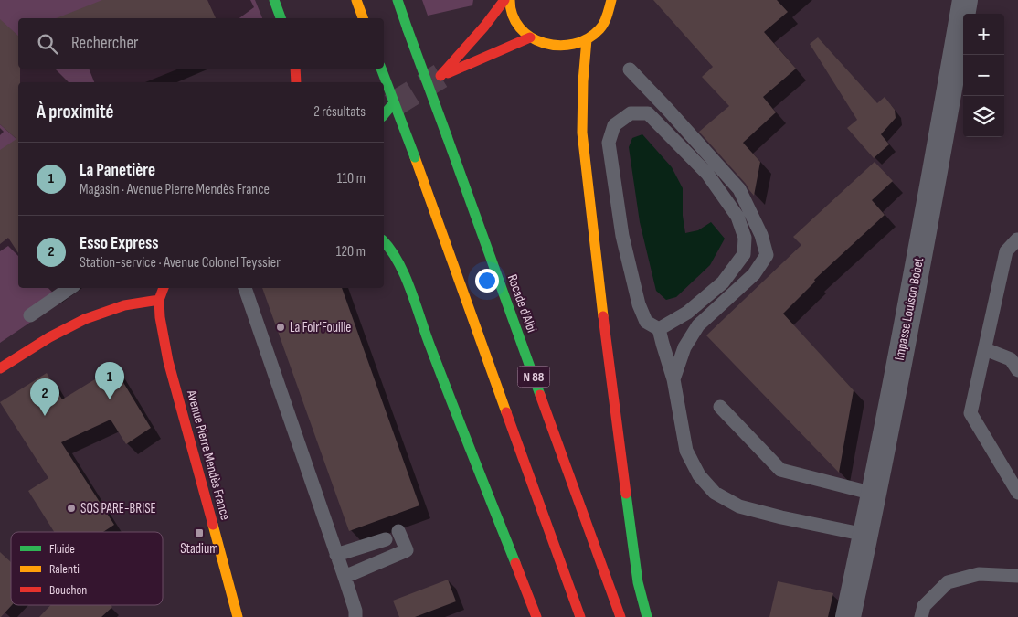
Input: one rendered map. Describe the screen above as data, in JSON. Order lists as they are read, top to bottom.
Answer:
{
  "streets": {
    "main road": ["Rocade d'Albi", "N 88", "Avenue Pierre Mendès France"],
    "street": ["Impasse Louison Bobet"]
  },
  "places": {
    "other": ["La Foir'Fouille", "SOS PARE-BRISE"],
    "transit": ["Stadium"]
  },
  "legend": ["Fluide", "Ralenti", "Bouchon"],
  "page": {
    "map_buttons": ["+", "−"],
    "search": "Rechercher",
    "heading": ["À proximité", "2 résultats"],
    "list": [
      {
        "mark": "1",
        "name": "La Panetière",
        "note": "Magasin · Avenue Pierre Mendès France",
        "value": "110 m"
      },
      {
        "mark": "2",
        "name": "Esso Express",
        "note": "Station-service · Avenue Colonel Teyssier",
        "value": "120 m"
      }
    ],
    "pins": ["1", "2"]
  }
}
